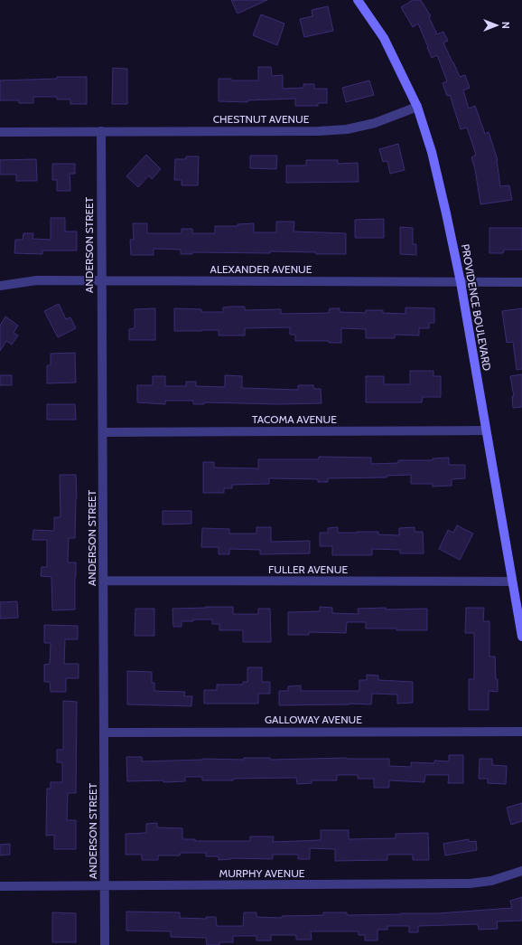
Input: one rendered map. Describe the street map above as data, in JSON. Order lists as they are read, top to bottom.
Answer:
{
  "streets": {
    "main road": ["PROVIDENCE BOULEVARD"],
    "street": [
      "CHESTNUT AVENUE",
      "ANDERSON STREET",
      "ALEXANDER AVENUE",
      "TACOMA AVENUE",
      "FULLER AVENUE",
      "GALLOWAY AVENUE",
      "MURPHY AVENUE"
    ]
  },
  "crossings": [
    ["CHESTNUT AVENUE", "ANDERSON STREET"],
    ["CHESTNUT AVENUE", "PROVIDENCE BOULEVARD"],
    ["ANDERSON STREET", "ALEXANDER AVENUE"],
    ["ANDERSON STREET", "TACOMA AVENUE"],
    ["ANDERSON STREET", "FULLER AVENUE"],
    ["ANDERSON STREET", "GALLOWAY AVENUE"],
    ["ANDERSON STREET", "MURPHY AVENUE"],
    ["ALEXANDER AVENUE", "PROVIDENCE BOULEVARD"],
    ["PROVIDENCE BOULEVARD", "TACOMA AVENUE"],
    ["PROVIDENCE BOULEVARD", "FULLER AVENUE"]
  ],
  "north": "right"
}
